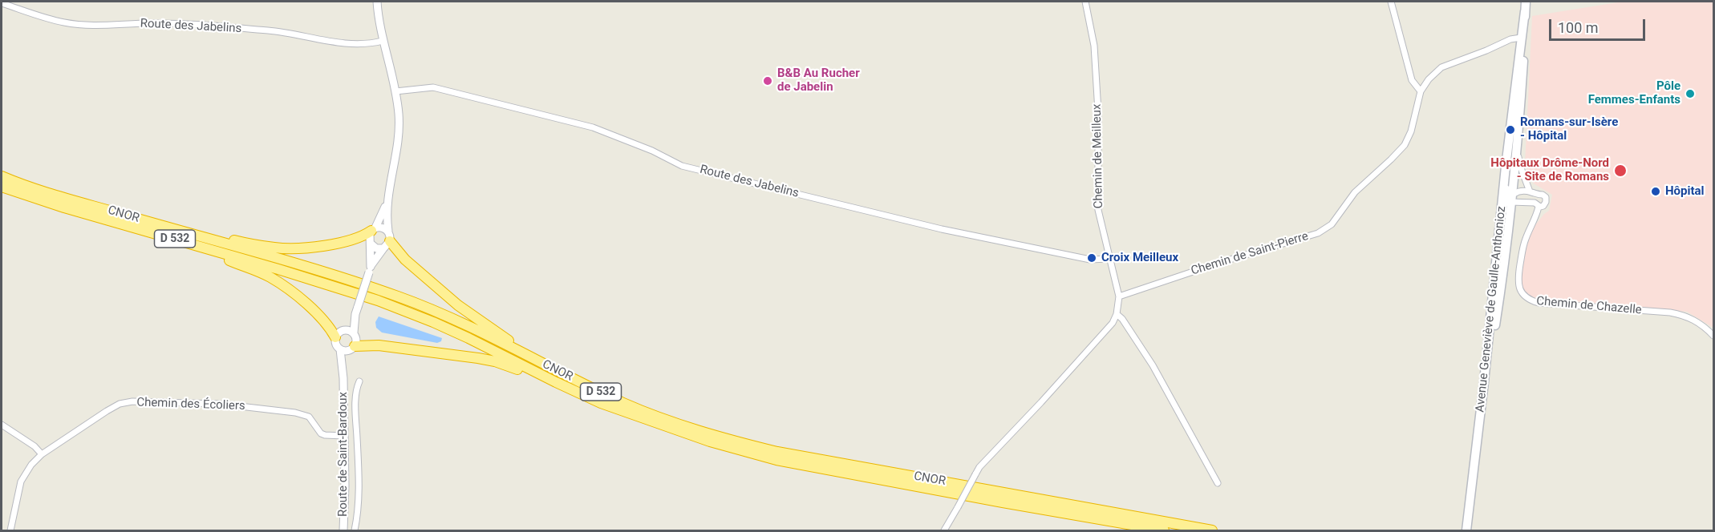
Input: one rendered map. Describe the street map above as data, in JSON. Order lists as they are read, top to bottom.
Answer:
{
  "streets": {
    "highway": ["CNOR", "D 532"],
    "main road": ["Avenue Geneviève de Gaulle-Anthonioz"],
    "street": [
      "Route des Jabelins",
      "Chemin de Meilleux",
      "Chemin de Saint-Pierre",
      "Chemin de Chazelle",
      "Chemin des Écoliers",
      "Route de Saint-Bardoux"
    ]
  },
  "crossings": [
    ["Route des Jabelins", "Chemin de Meilleux"],
    ["Chemin de Meilleux", "Chemin de Saint-Pierre"],
    ["Chemin de Saint-Pierre", "Avenue Geneviève de Gaulle-Anthonioz"],
    ["Chemin des Écoliers", "Route de Saint-Bardoux"]
  ],
  "places": [
    "B&B Au Rucher de Jabelin",
    "Pôle Femmes-Enfants",
    "Romans-sur-Isère - Hôpital",
    "Hôpitaux Drôme-Nord - Site de Romans",
    "Hôpital",
    "Croix Meilleux"
  ],
  "scale_bar": "100 m"
}
